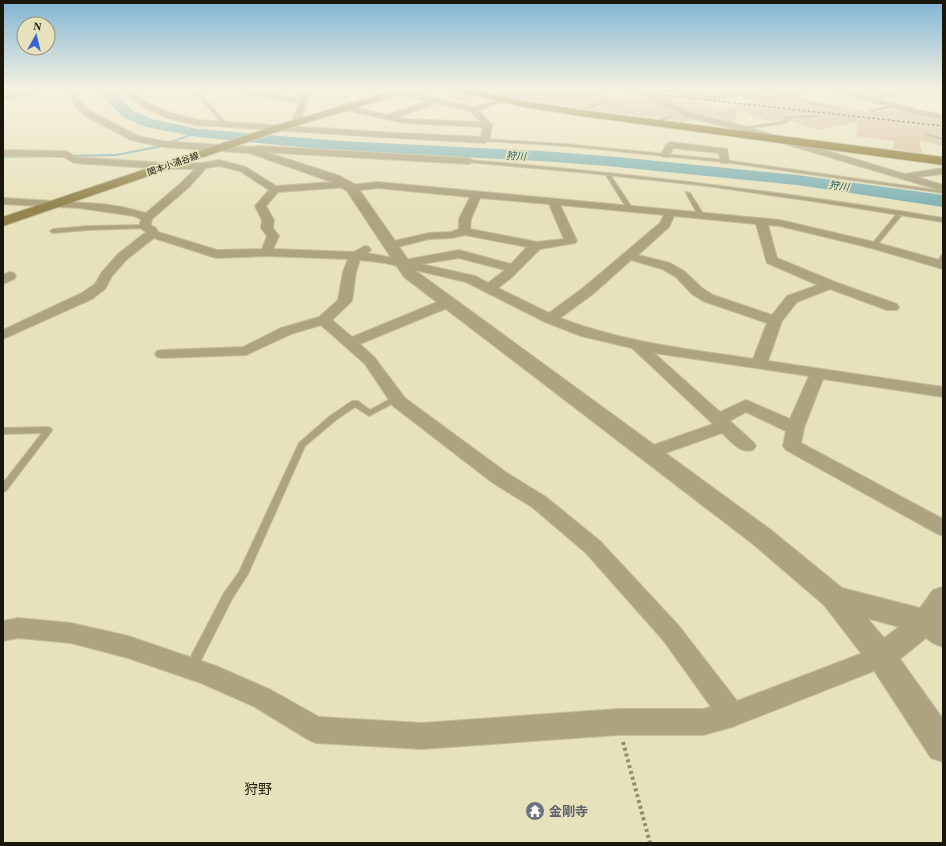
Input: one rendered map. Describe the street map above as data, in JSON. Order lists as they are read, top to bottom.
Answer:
{
  "streets": {
    "main road": ["関本小涌谷線"]
  },
  "districts": ["狩野"],
  "water": ["狩川"],
  "places": {
    "temple": ["金剛寺"]
  },
  "north": "top"
}
